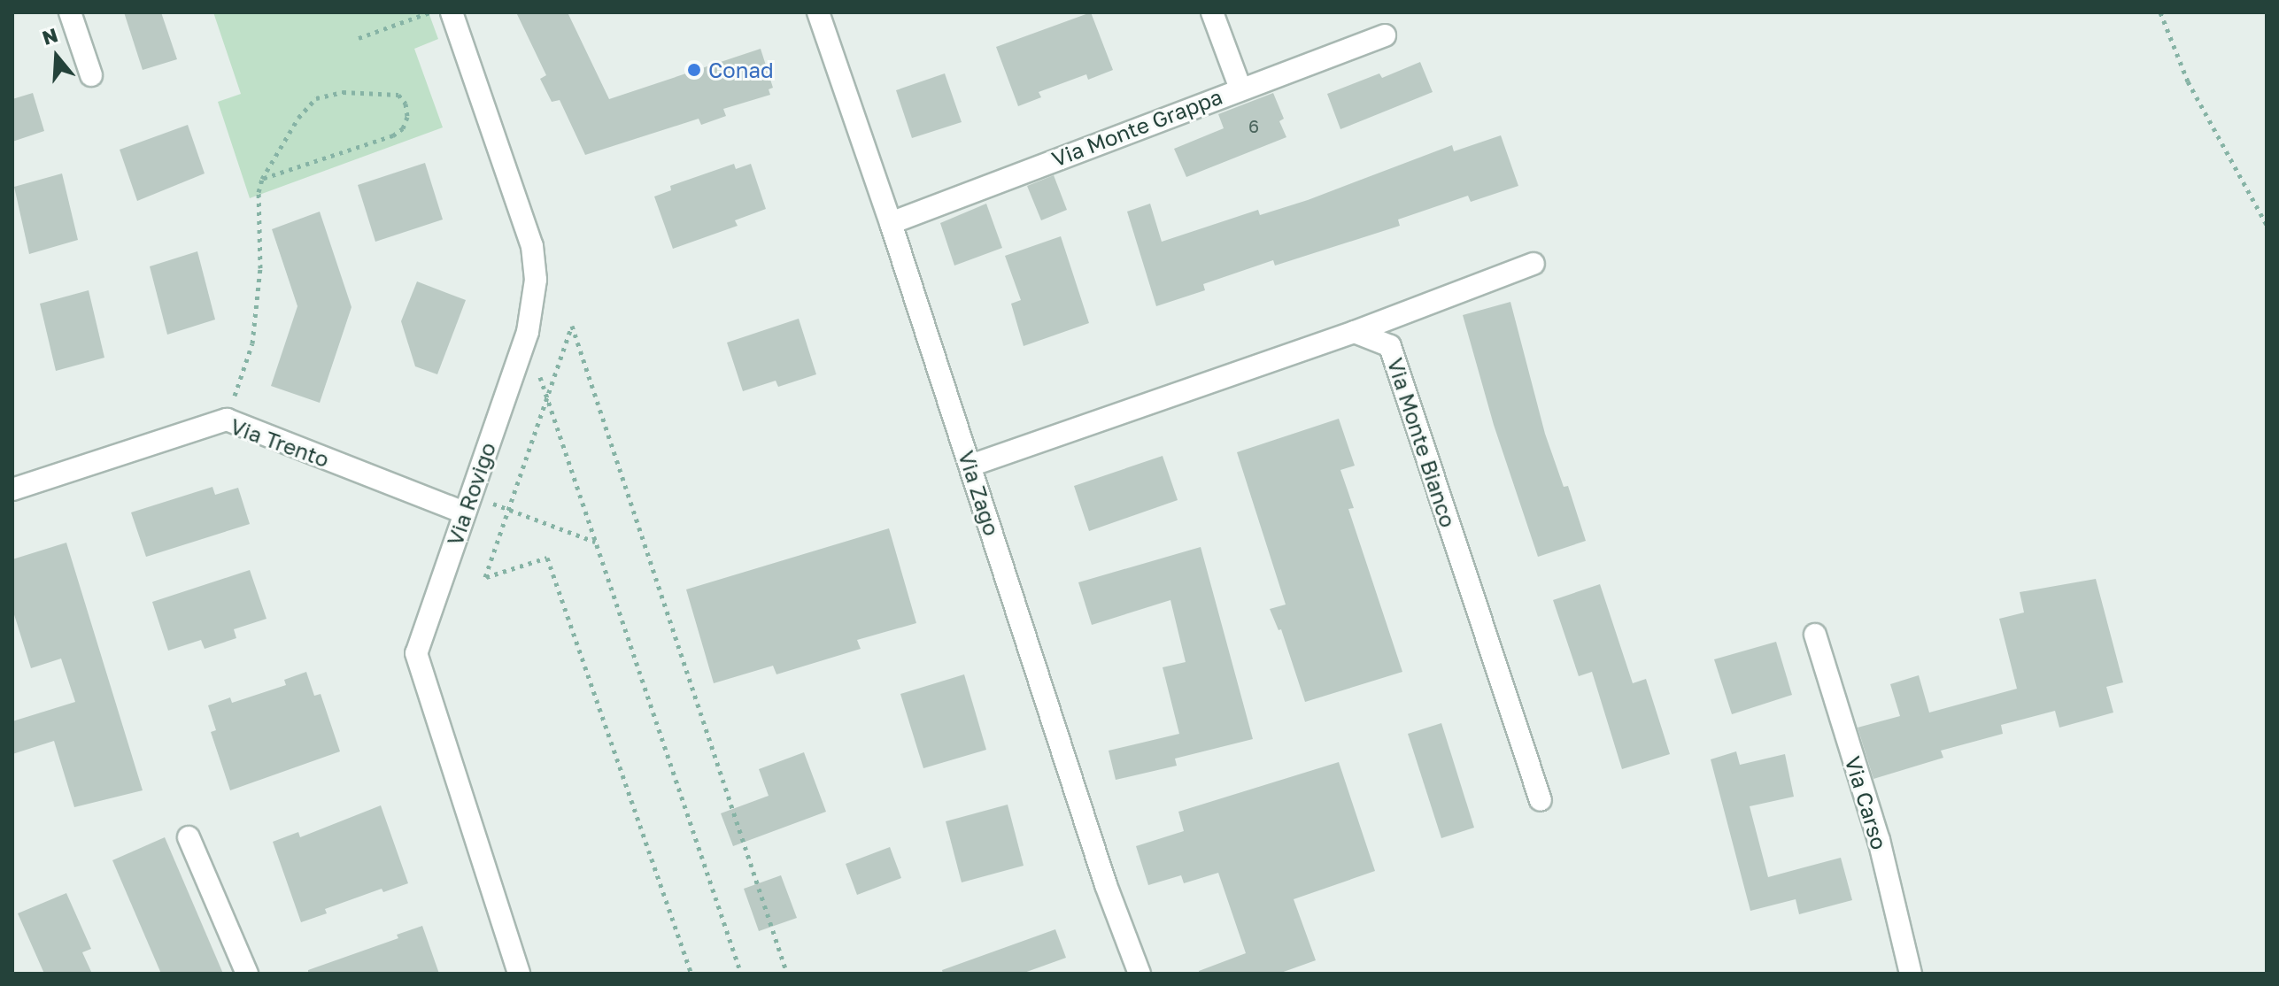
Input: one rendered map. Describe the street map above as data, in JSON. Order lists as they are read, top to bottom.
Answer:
{
  "streets": {
    "street": [
      "Via Monte Grappa",
      "Via Trento",
      "Via Monte Bianco",
      "Via Zago",
      "Via Rovigo",
      "Via Carso"
    ]
  },
  "crossings": [
    ["Via Monte Grappa", "Via Zago"],
    ["Via Trento", "Via Rovigo"]
  ],
  "places": ["Conad"],
  "house_numbers": ["6"],
  "north": "top"
}
